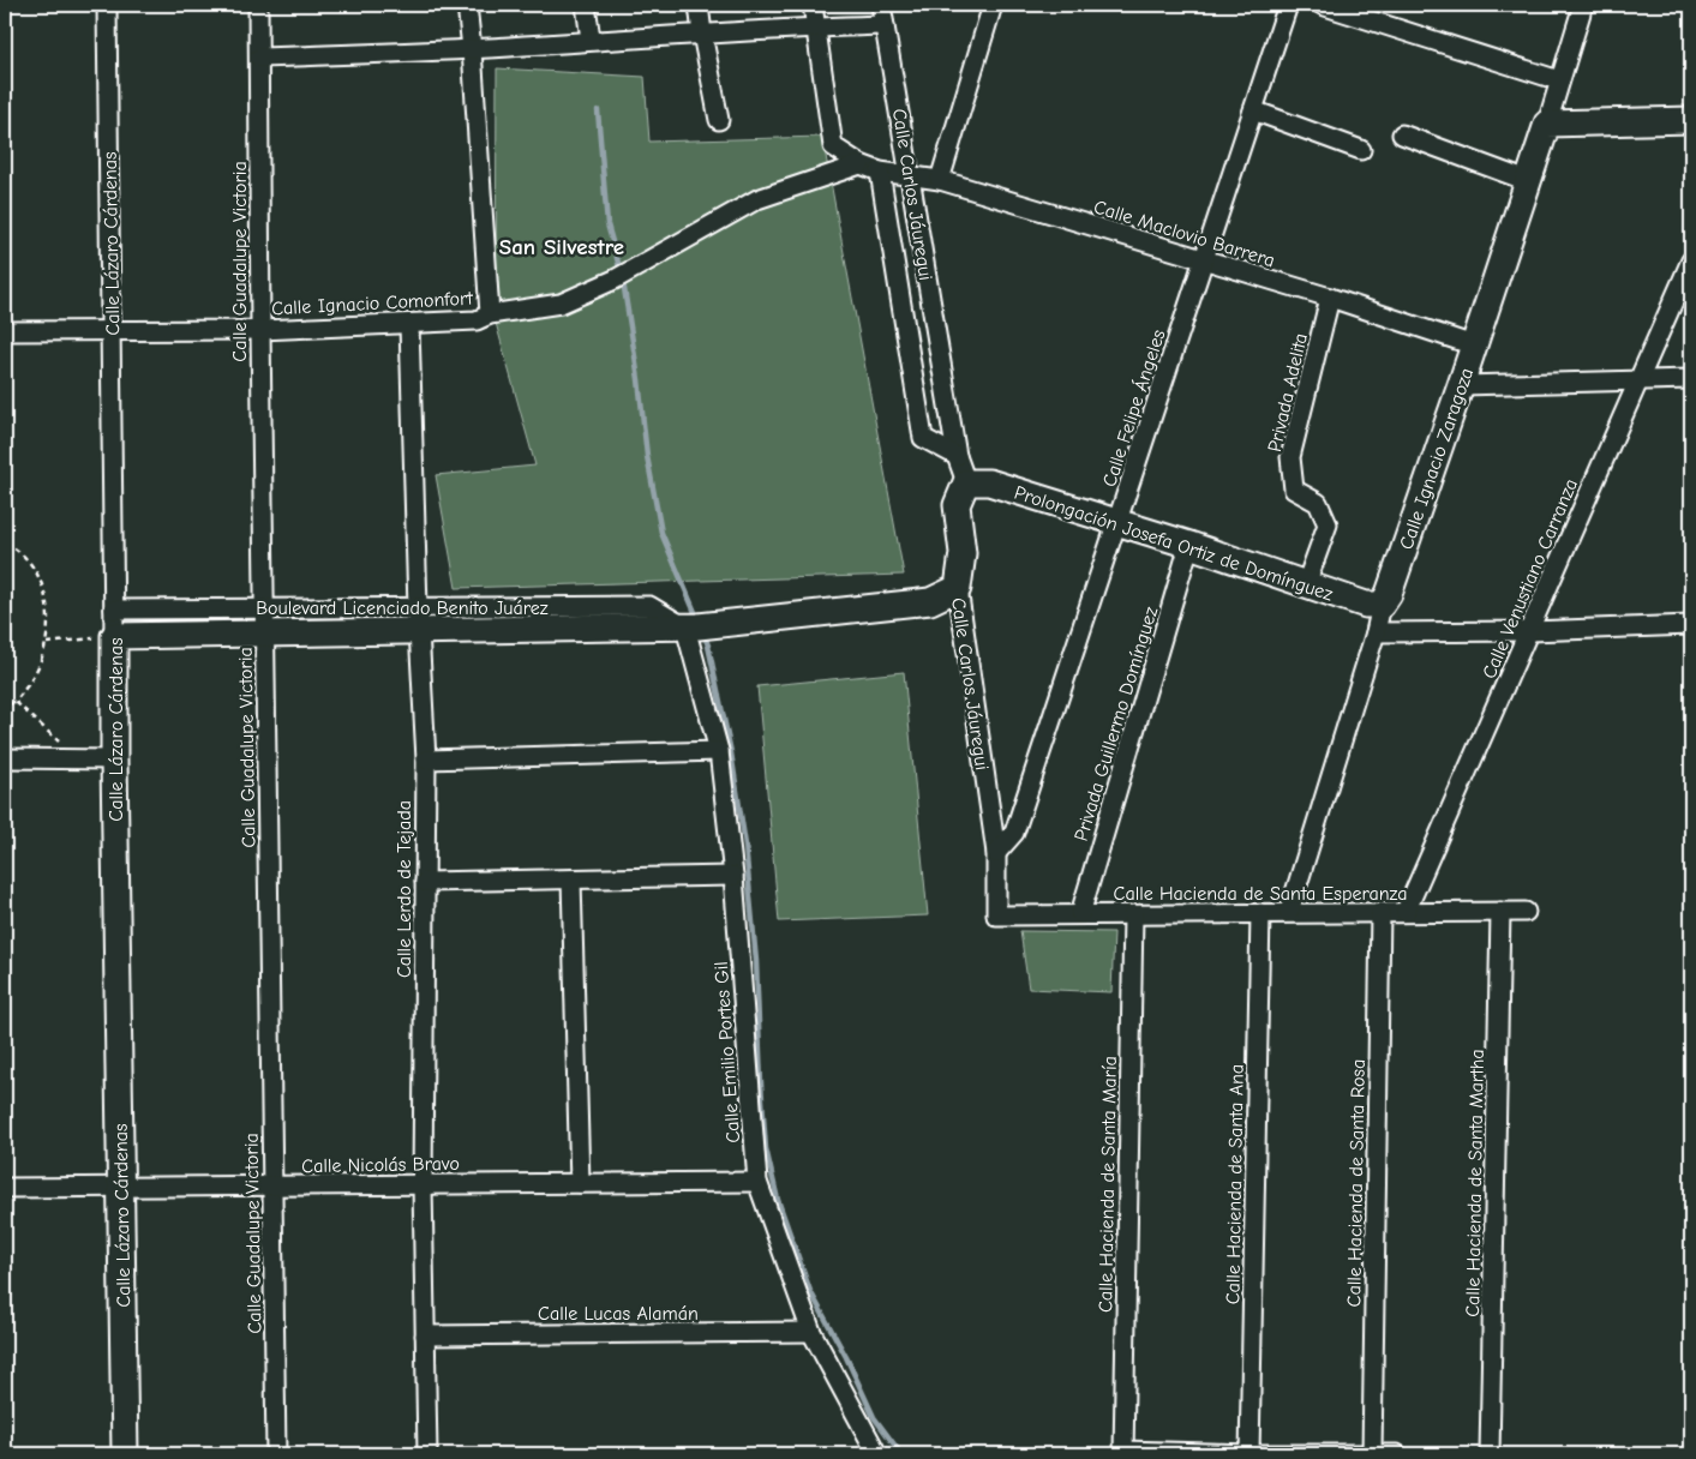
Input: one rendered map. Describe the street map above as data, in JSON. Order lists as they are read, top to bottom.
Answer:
{
  "streets": {
    "street": [
      "Calle Carlos Jáuregui",
      "Calle Maclovio Barrera",
      "Calle Lázaro Cárdenas",
      "Calle Guadalupe Victoria",
      "Calle Ignacio Comonfort",
      "Privada Adelita",
      "Calle Felipe Ángeles",
      "Calle Ignacio Zaragoza",
      "Prolongación Josefa Ortiz de Domínguez",
      "Calle Venustiano Carranza",
      "Boulevard Licenciado Benito Juárez",
      "Privada Guillermo Domínguez",
      "Calle Lerdo de Tejada",
      "Calle Hacienda de Santa Esperanza",
      "Calle Emilio Portes Gil",
      "Calle Nicolás Bravo",
      "Calle Hacienda de Santa Rosa",
      "Calle Hacienda de Santa Martha",
      "Calle Hacienda de Santa María",
      "Calle Hacienda de Santa Ana",
      "Calle Lucas Alamán"
    ]
  },
  "crossings": [
    ["Calle Carlos Jáuregui", "Calle Maclovio Barrera"],
    ["Calle Carlos Jáuregui", "Calle Felipe Ángeles"],
    ["Calle Carlos Jáuregui", "Prolongación Josefa Ortiz de Domínguez"],
    ["Calle Carlos Jáuregui", "Boulevard Licenciado Benito Juárez"],
    ["Calle Carlos Jáuregui", "Calle Hacienda de Santa Esperanza"],
    ["Calle Maclovio Barrera", "Calle Ignacio Comonfort"],
    ["Calle Maclovio Barrera", "Privada Adelita"],
    ["Calle Maclovio Barrera", "Calle Felipe Ángeles"],
    ["Calle Maclovio Barrera", "Calle Ignacio Zaragoza"],
    ["Calle Lázaro Cárdenas", "Calle Ignacio Comonfort"],
    ["Calle Lázaro Cárdenas", "Boulevard Licenciado Benito Juárez"],
    ["Calle Lázaro Cárdenas", "Calle Nicolás Bravo"],
    ["Calle Guadalupe Victoria", "Calle Ignacio Comonfort"],
    ["Calle Guadalupe Victoria", "Boulevard Licenciado Benito Juárez"],
    ["Calle Guadalupe Victoria", "Calle Nicolás Bravo"],
    ["Calle Ignacio Comonfort", "Calle Lerdo de Tejada"],
    ["Privada Adelita", "Prolongación Josefa Ortiz de Domínguez"],
    ["Calle Felipe Ángeles", "Prolongación Josefa Ortiz de Domínguez"],
    ["Calle Ignacio Zaragoza", "Prolongación Josefa Ortiz de Domínguez"],
    ["Calle Ignacio Zaragoza", "Calle Hacienda de Santa Esperanza"],
    ["Prolongación Josefa Ortiz de Domínguez", "Privada Guillermo Domínguez"],
    ["Calle Venustiano Carranza", "Calle Hacienda de Santa Esperanza"],
    ["Boulevard Licenciado Benito Juárez", "Calle Lerdo de Tejada"],
    ["Boulevard Licenciado Benito Juárez", "Calle Emilio Portes Gil"],
    ["Privada Guillermo Domínguez", "Calle Hacienda de Santa Esperanza"],
    ["Calle Lerdo de Tejada", "Calle Nicolás Bravo"],
    ["Calle Lerdo de Tejada", "Calle Lucas Alamán"],
    ["Calle Hacienda de Santa Esperanza", "Calle Hacienda de Santa Rosa"],
    ["Calle Hacienda de Santa Esperanza", "Calle Hacienda de Santa Martha"],
    ["Calle Hacienda de Santa Esperanza", "Calle Hacienda de Santa María"],
    ["Calle Hacienda de Santa Esperanza", "Calle Hacienda de Santa Ana"],
    ["Calle Emilio Portes Gil", "Calle Nicolás Bravo"],
    ["Calle Emilio Portes Gil", "Calle Lucas Alamán"]
  ],
  "districts": ["San Silvestre"]
}
